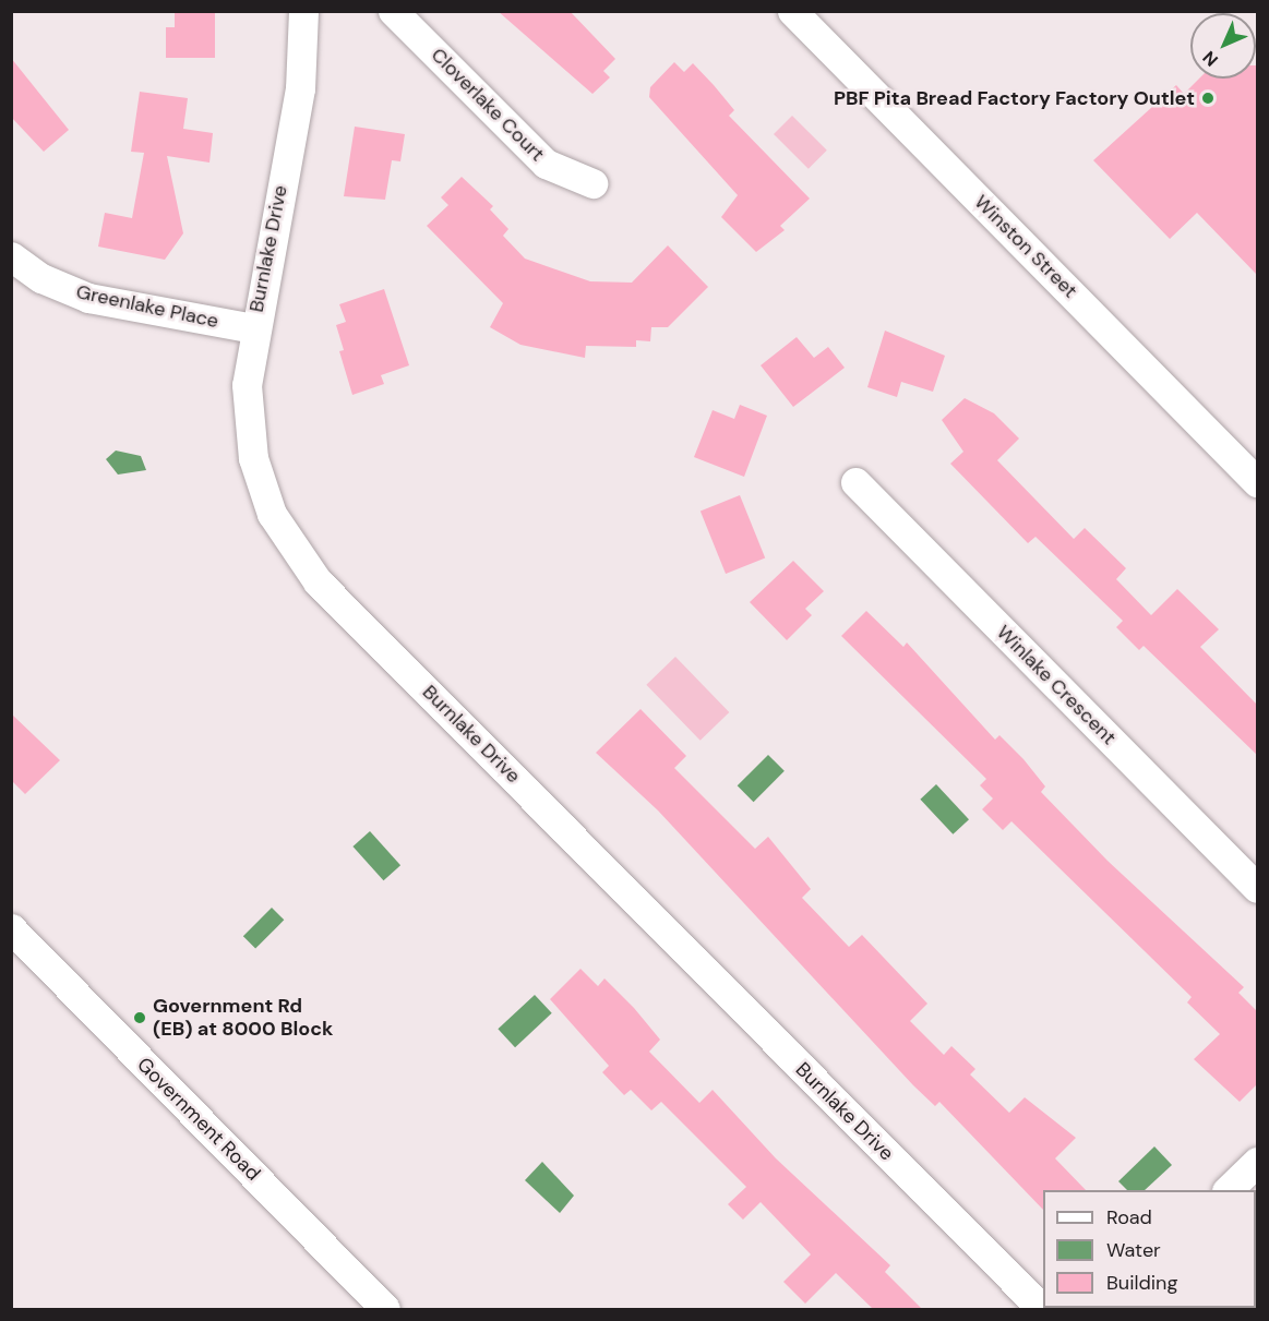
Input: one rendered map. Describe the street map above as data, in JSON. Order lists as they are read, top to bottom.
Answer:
{
  "streets": {
    "street": [
      "Cloverlake Court",
      "Winston Street",
      "Burnlake Drive",
      "Greenlake Place",
      "Winlake Crescent",
      "Government Road"
    ]
  },
  "crossings": [
    ["Burnlake Drive", "Greenlake Place"]
  ],
  "places": ["PBF Pita Bread Factory Factory Outlet", "Government Rd (EB) at 8000 Block"],
  "legend": ["Road", "Water", "Building"],
  "north": "bottom left"
}
